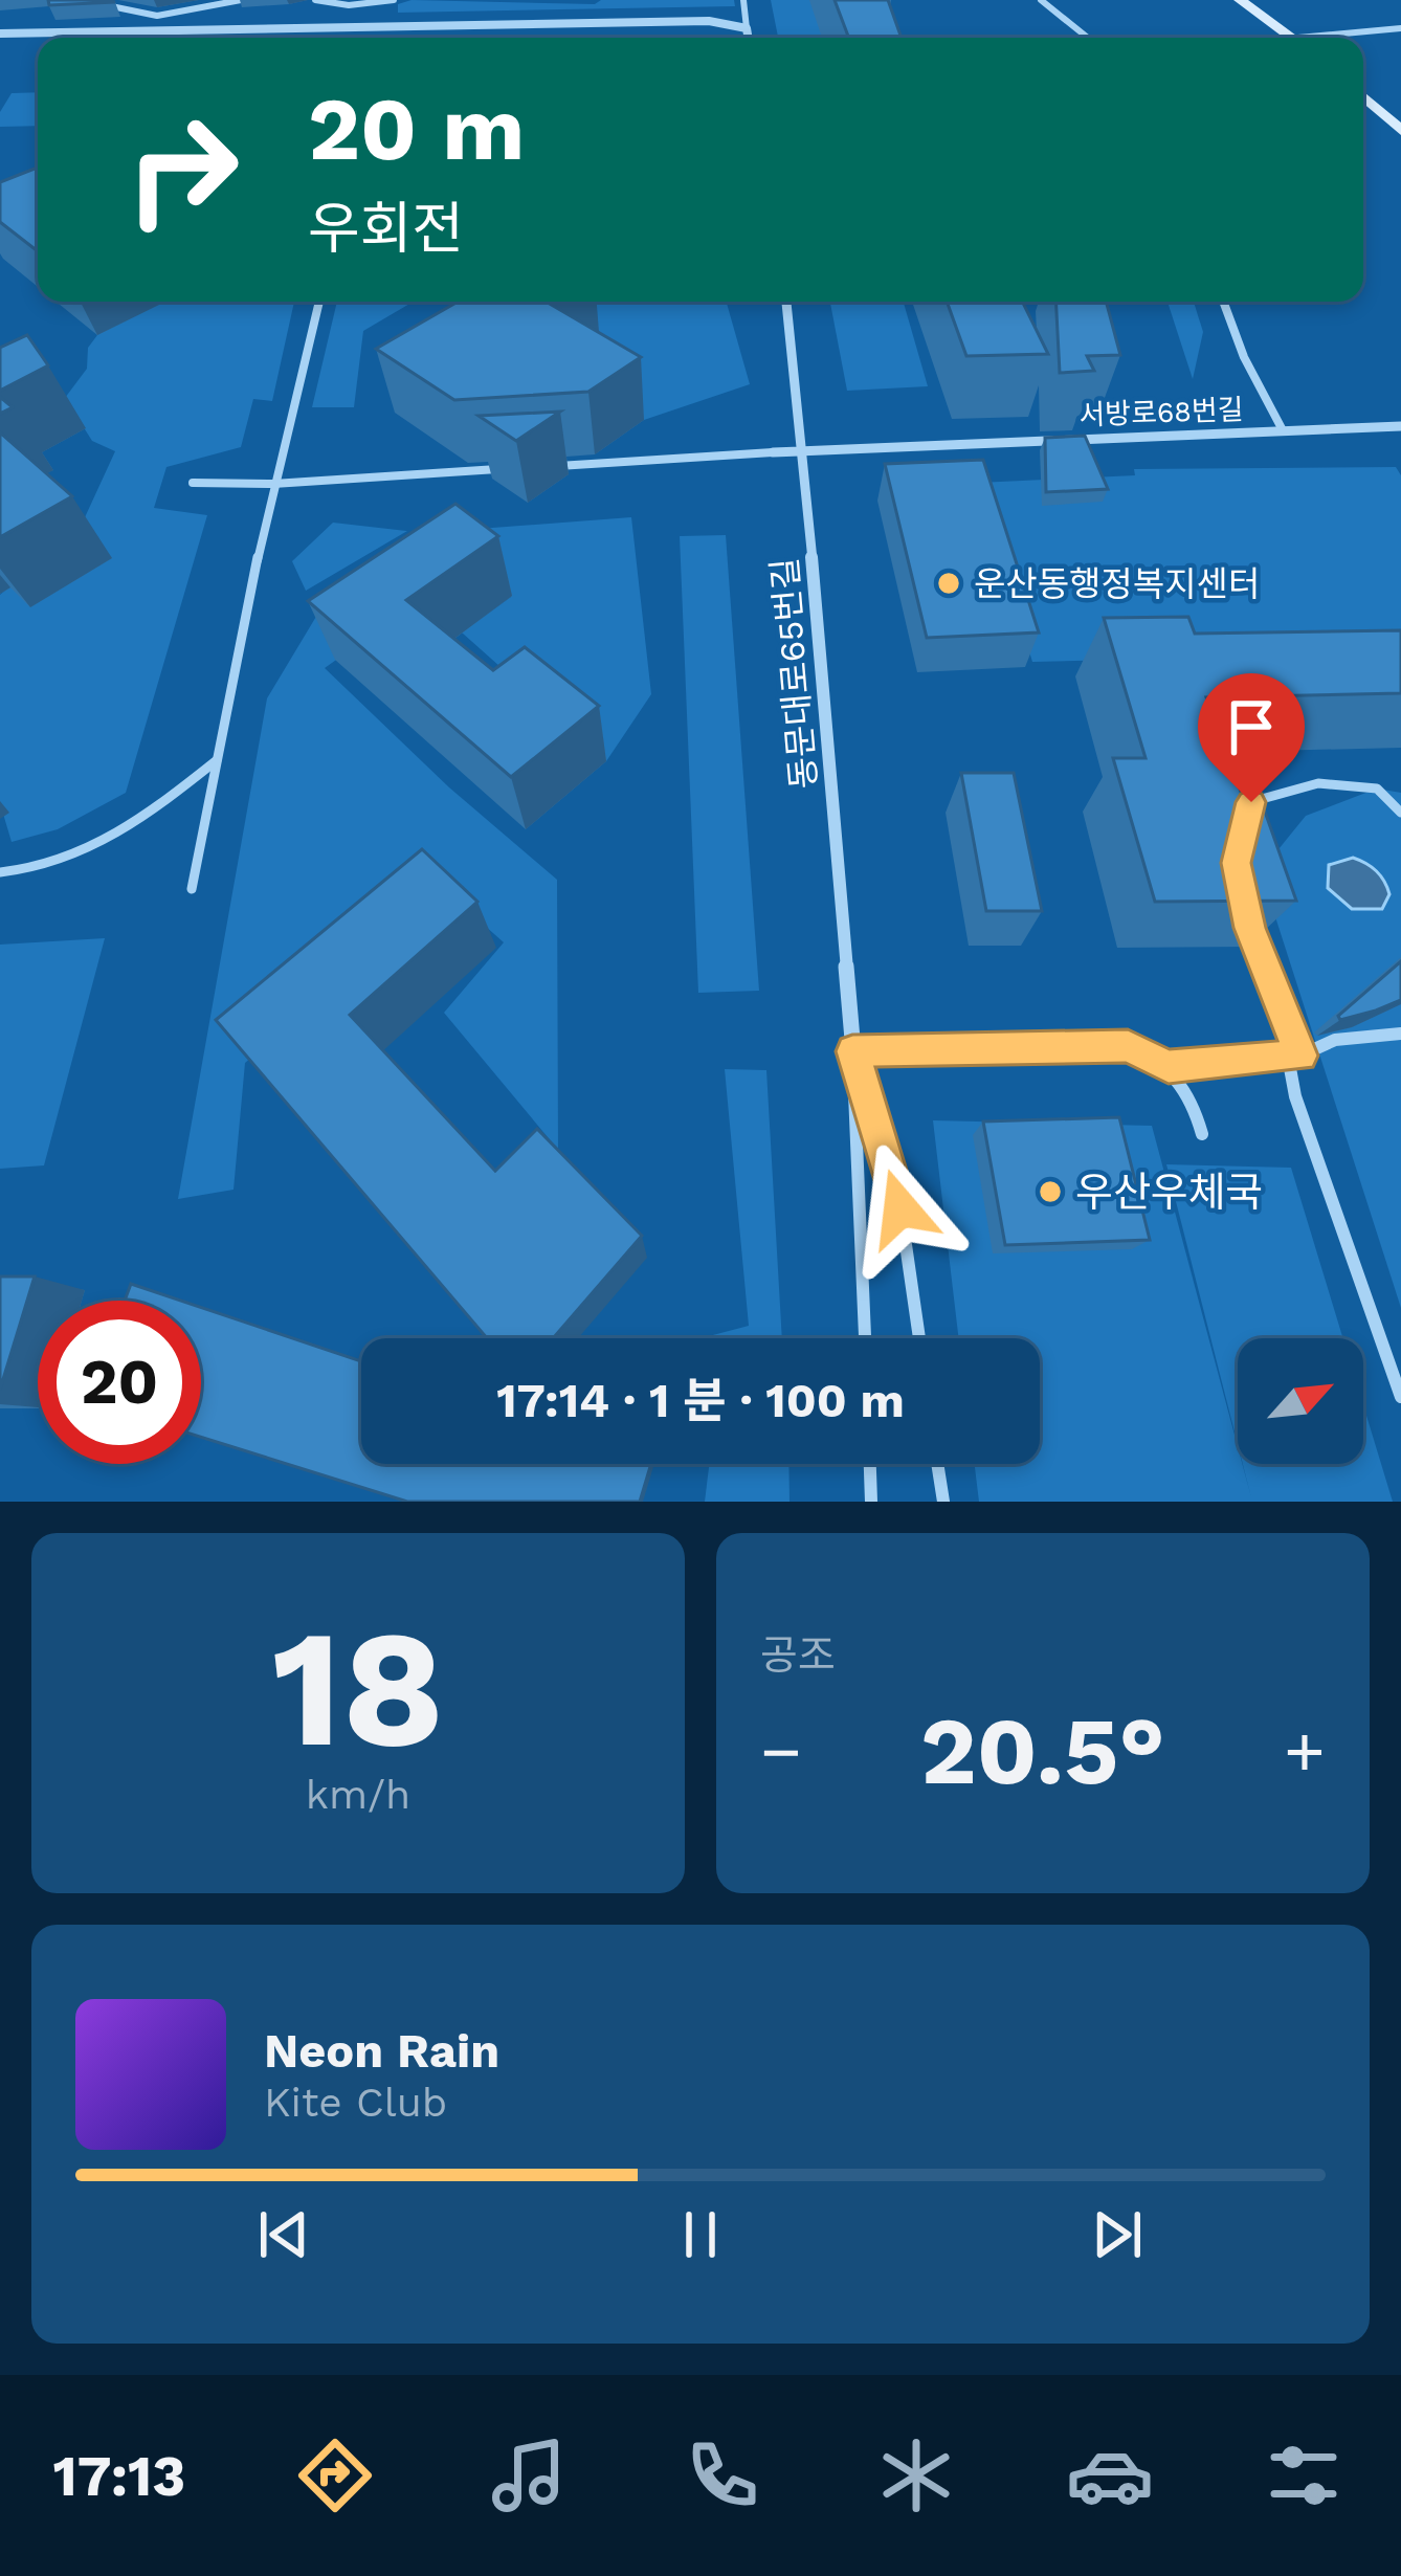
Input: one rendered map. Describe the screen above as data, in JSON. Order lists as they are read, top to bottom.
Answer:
{
  "streets": {
    "street": ["서방로68번길", "동문대로65번길"]
  },
  "crossings": [
    ["서방로68번길", "동문대로65번길"]
  ],
  "places": ["운산동행정복지센터", "우산우체국"],
  "north": "top right",
  "page": {
    "turn": ["20 m", "우회전"],
    "limit": "20",
    "trip": "17:14 · 1 분 · 100 m",
    "tile": [
      ["18", "km/h"],
      "공조"
    ],
    "heat": ["−", "20.5°", "+"],
    "song": ["Neon Rain", "Kite Club"],
    "tabs": "17:13"
  }
}
